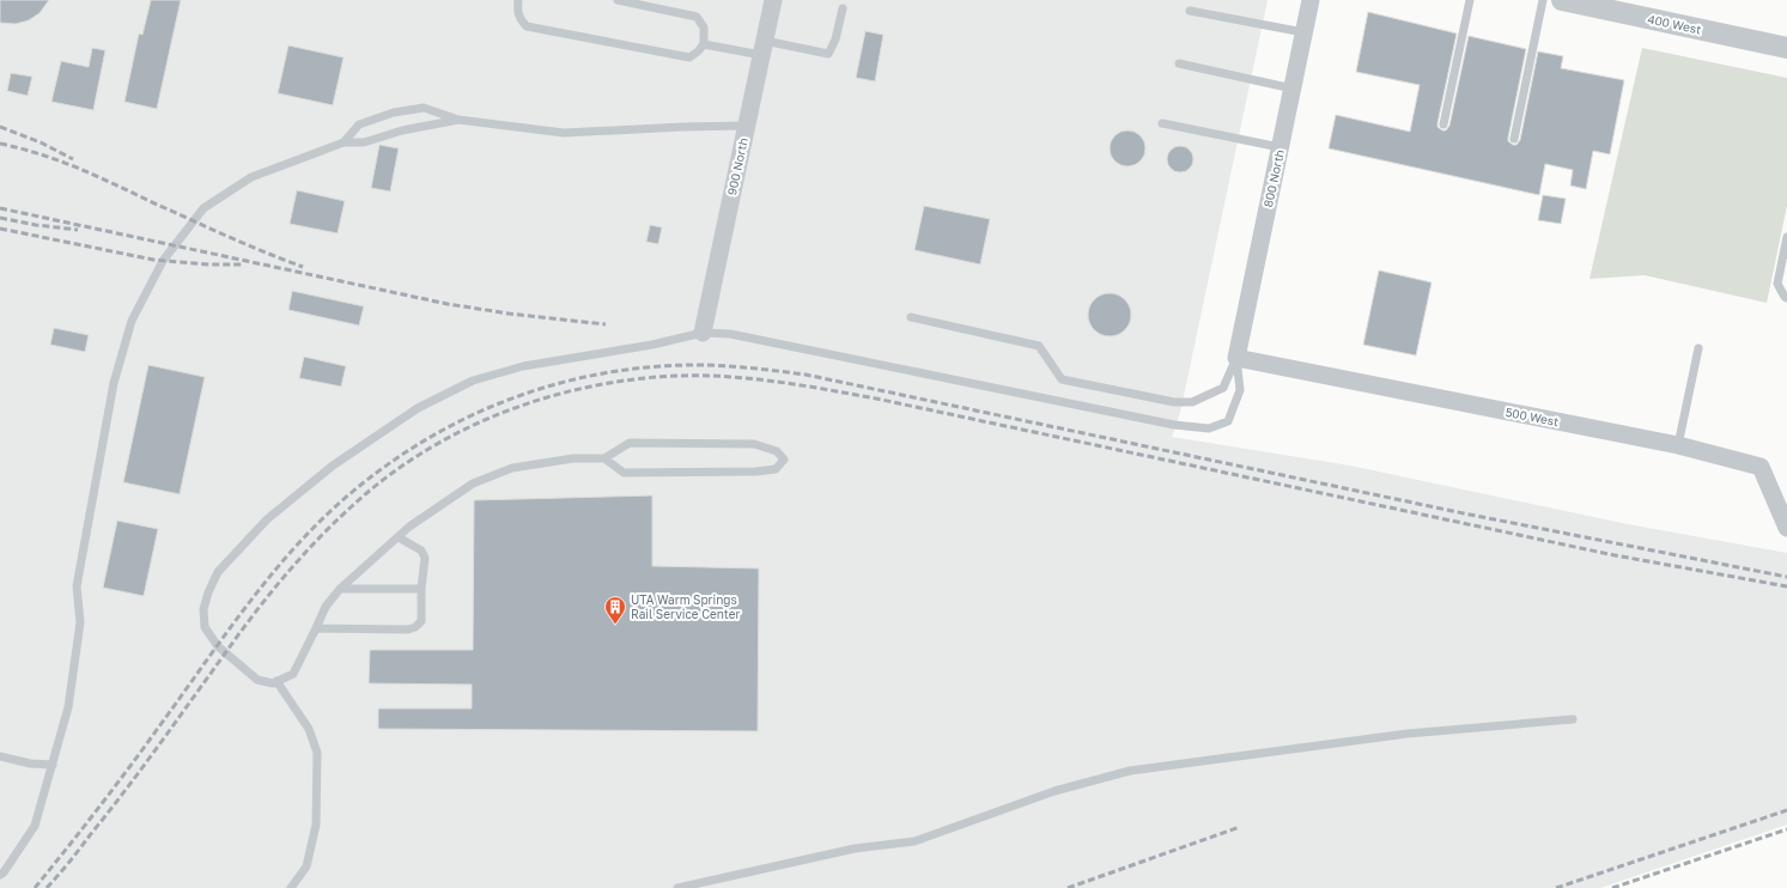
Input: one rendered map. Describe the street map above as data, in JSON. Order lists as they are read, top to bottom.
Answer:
{
  "streets": {
    "street": [
      "400 West",
      "900 North",
      "800 North",
      "500 West"
    ]
  },
  "crossings": [
    ["800 North", "500 West"]
  ],
  "places": {
    "building": ["UTA Warm Springs Rail Service Center"]
  }
}
